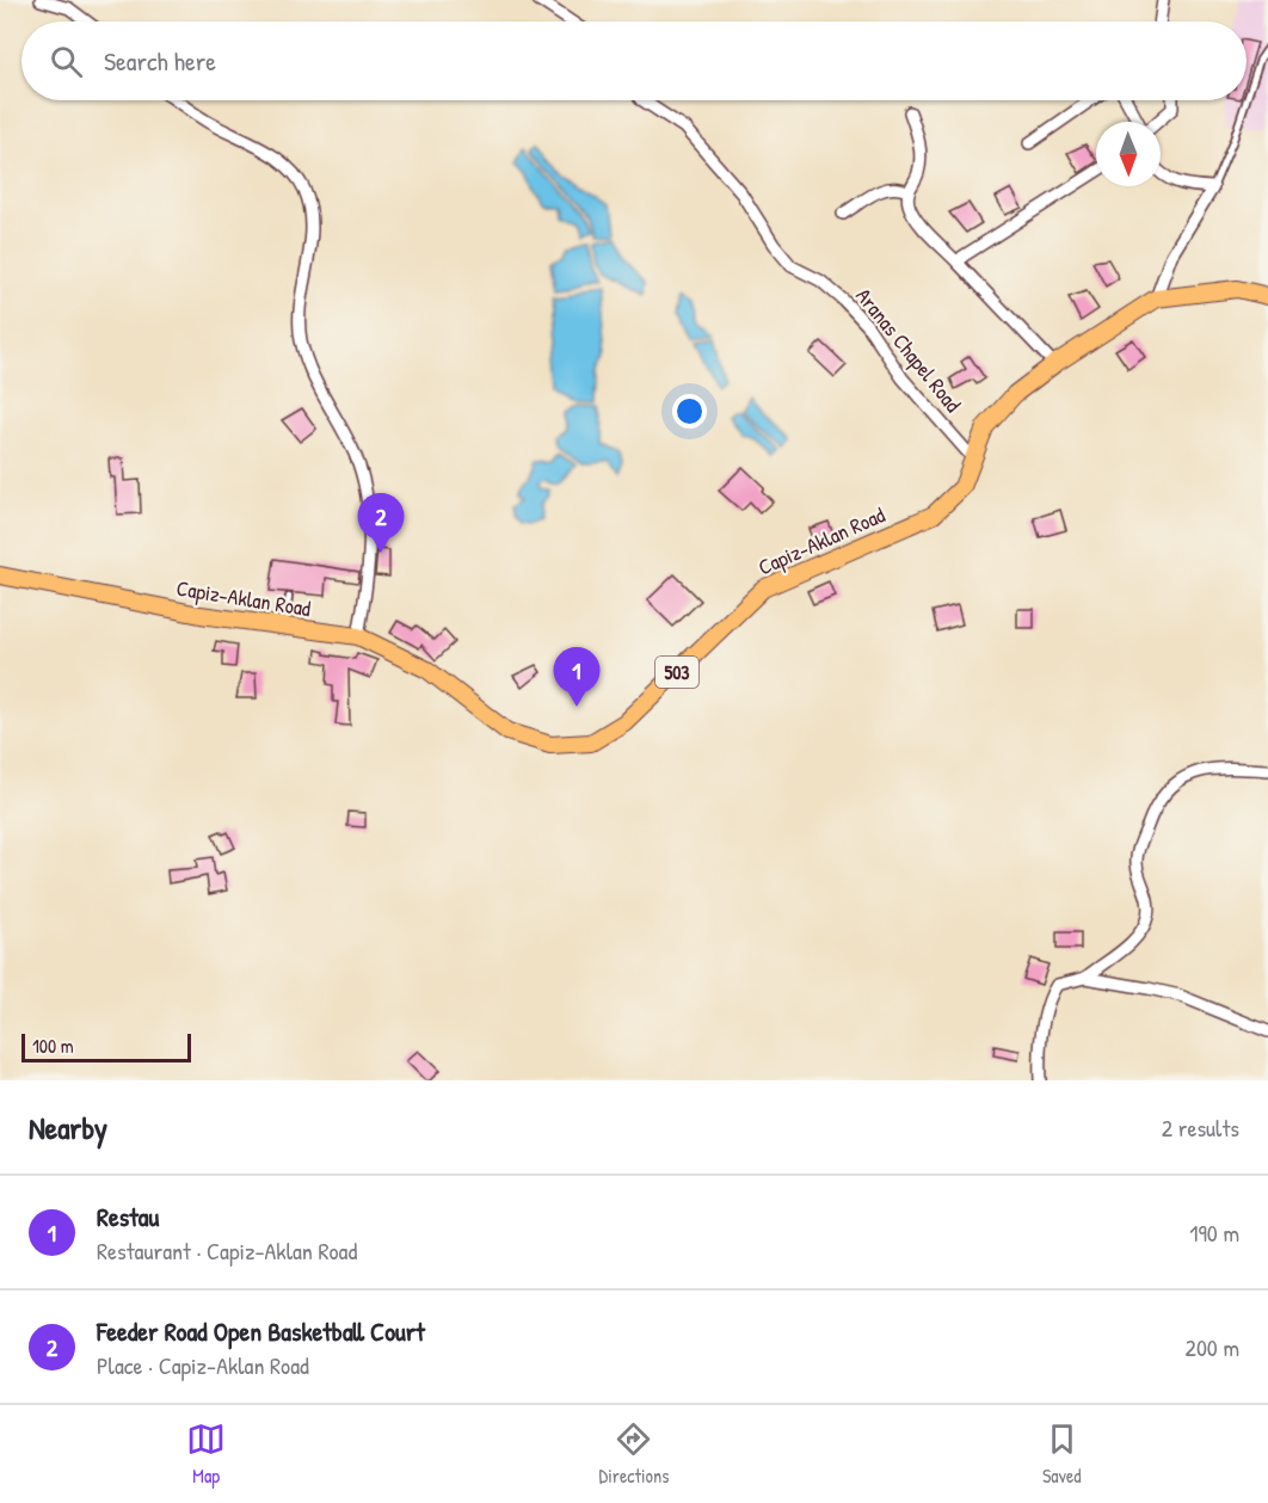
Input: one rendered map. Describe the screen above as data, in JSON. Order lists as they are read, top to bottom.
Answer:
{
  "streets": {
    "main road": ["Capiz-Aklan Road", "503"],
    "street": ["Aranas Chapel Road"]
  },
  "crossings": [
    ["Aranas Chapel Road", "Capiz-Aklan Road"]
  ],
  "scale_bar": "100 m",
  "north": "bottom",
  "page": {
    "search": "Search here",
    "pins": ["2", "1"],
    "scale": "100 m",
    "heading": ["Nearby", "2 results"],
    "list": [
      {
        "mark": "1",
        "name": "Restau",
        "note": "Restaurant · Capiz-Aklan Road",
        "value": "190 m"
      },
      {
        "mark": "2",
        "name": "Feeder Road Open Basketball Court",
        "note": "Place · Capiz-Aklan Road",
        "value": "200 m"
      }
    ],
    "nav": ["Map", "Directions", "Saved"]
  }
}
